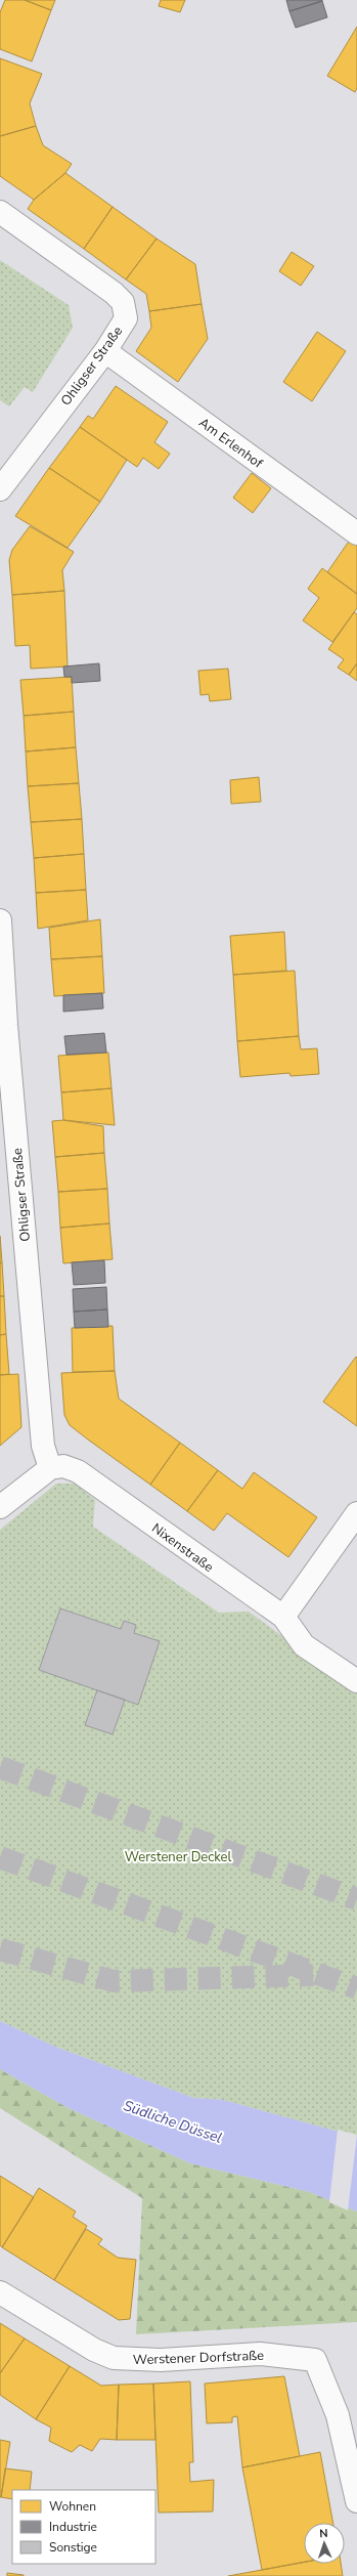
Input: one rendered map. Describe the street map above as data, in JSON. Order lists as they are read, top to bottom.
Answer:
{
  "streets": {
    "street": [
      "Ohligser Straße",
      "Am Erlenhof",
      "Nixenstraße",
      "Werstener Dorfstraße"
    ]
  },
  "crossings": [
    ["Ohligser Straße", "Am Erlenhof"],
    ["Ohligser Straße", "Nixenstraße"]
  ],
  "water": ["Südliche Düssel"],
  "parks": ["Werstener Deckel"],
  "legend": ["Wohnen", "Industrie", "Sonstige"],
  "north": "top"
}
